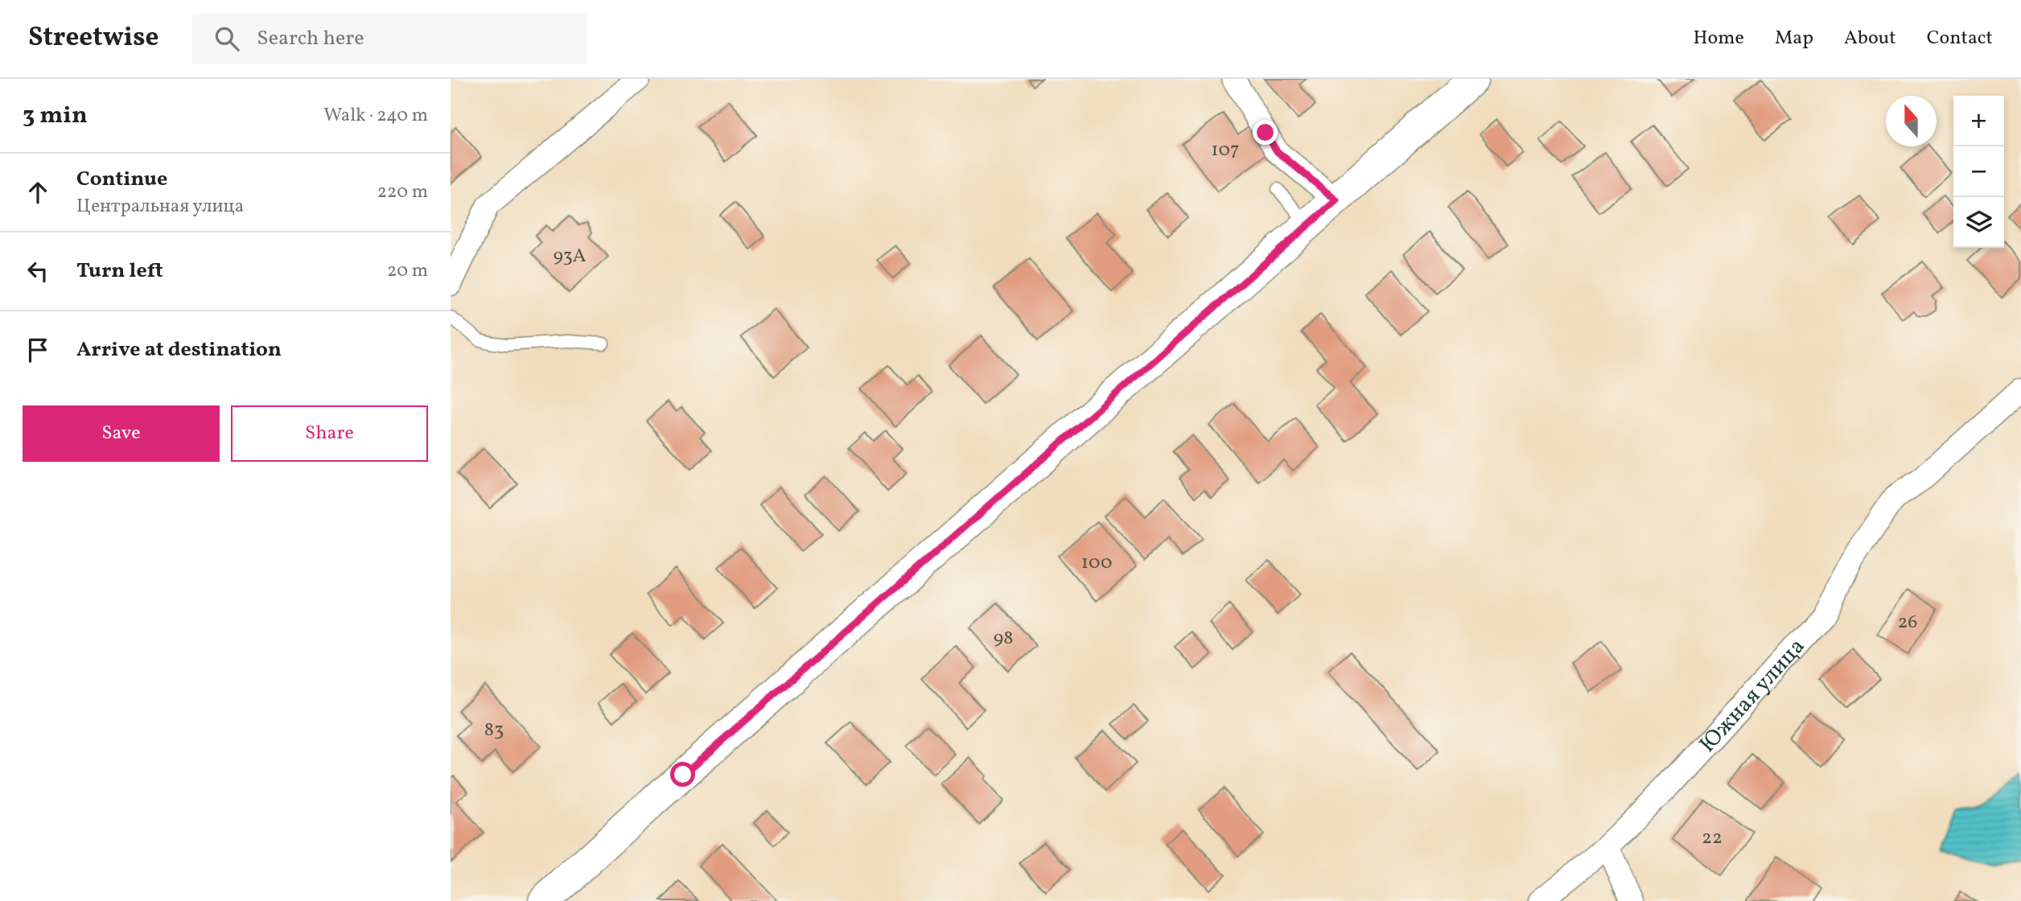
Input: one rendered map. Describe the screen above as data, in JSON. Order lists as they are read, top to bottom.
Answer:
{
  "streets": {
    "street": ["Южная улица"]
  },
  "house_numbers": [
    "107",
    "93А",
    "100",
    "26",
    "98",
    "83",
    "22"
  ],
  "north": "top",
  "page": {
    "header": "Streetwise",
    "search": "Search here",
    "nav": [
      "Home",
      "Map",
      "About",
      "Contact"
    ],
    "heading": ["3 min", "Walk · 240 m"],
    "map_buttons": ["+", "−"],
    "list": [
      ["Continue", "Центральная улица", "220 m"],
      ["Turn left", "20 m"],
      "Arrive at destination"
    ],
    "buttons": ["Save", "Share"]
  }
}
